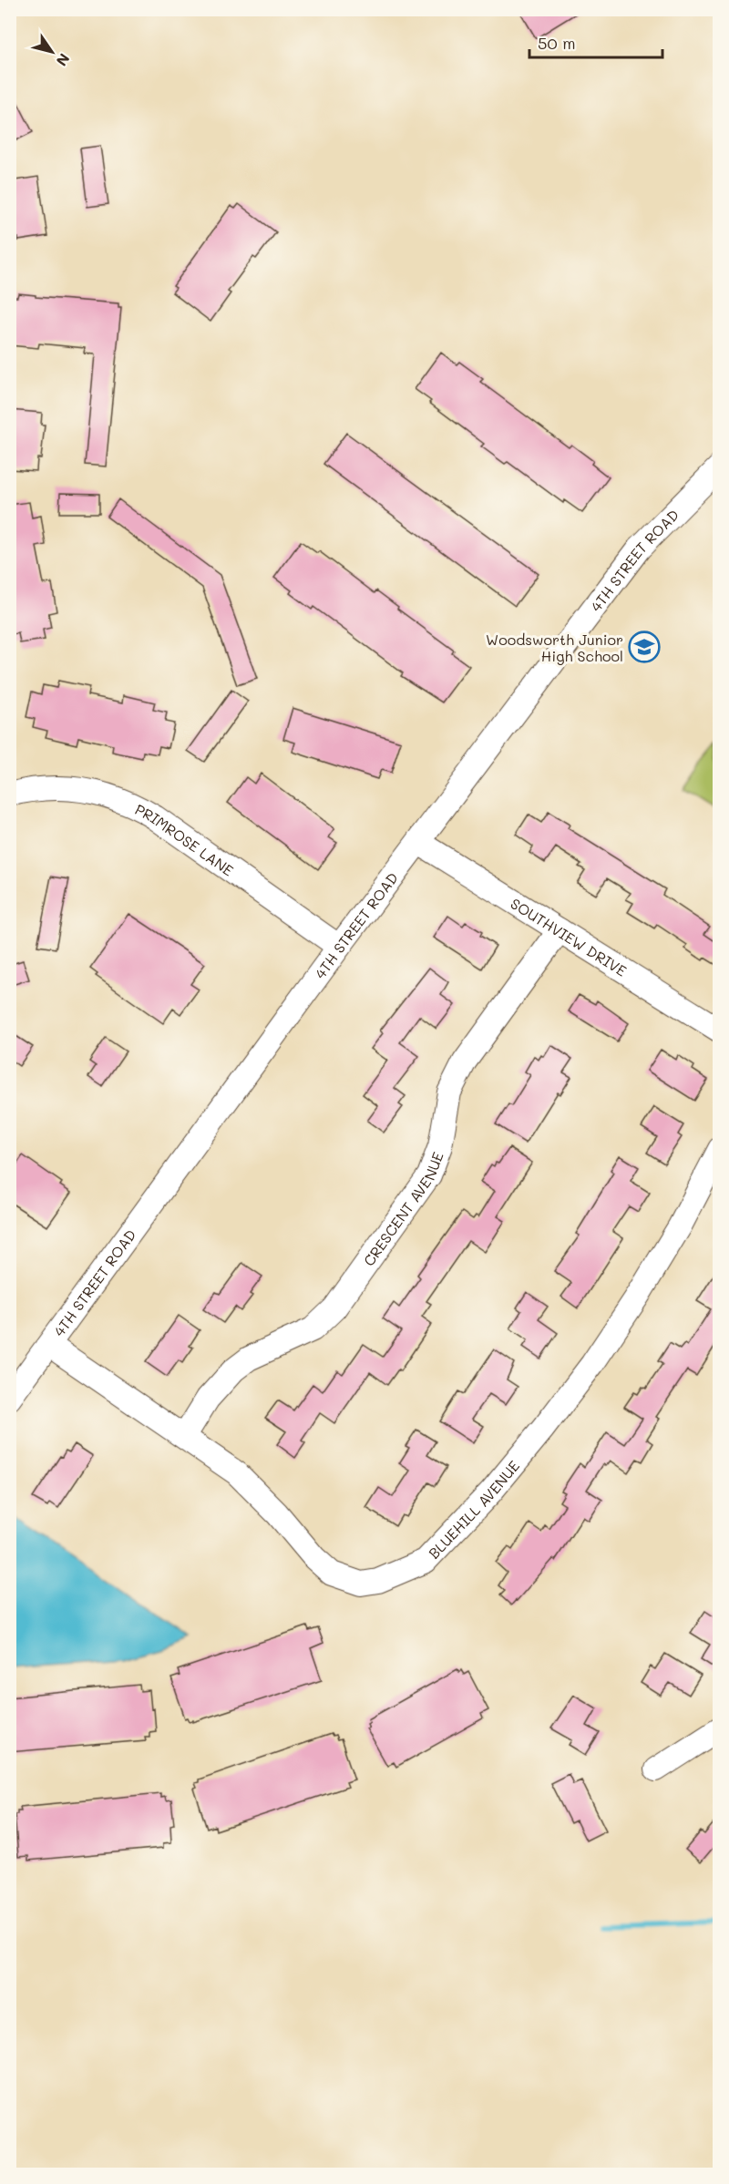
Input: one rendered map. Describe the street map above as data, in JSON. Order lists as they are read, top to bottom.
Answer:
{
  "streets": {
    "street": [
      "4TH STREET ROAD",
      "PRIMROSE LANE",
      "SOUTHVIEW DRIVE",
      "CRESCENT AVENUE",
      "BLUEHILL AVENUE"
    ]
  },
  "crossings": [
    ["4TH STREET ROAD", "PRIMROSE LANE"],
    ["4TH STREET ROAD", "SOUTHVIEW DRIVE"],
    ["4TH STREET ROAD", "BLUEHILL AVENUE"],
    ["SOUTHVIEW DRIVE", "CRESCENT AVENUE"],
    ["CRESCENT AVENUE", "BLUEHILL AVENUE"]
  ],
  "places": {
    "school or university": ["Woodsworth Junior High School"]
  },
  "scale_bar": "50 m",
  "north": "bottom right"
}
